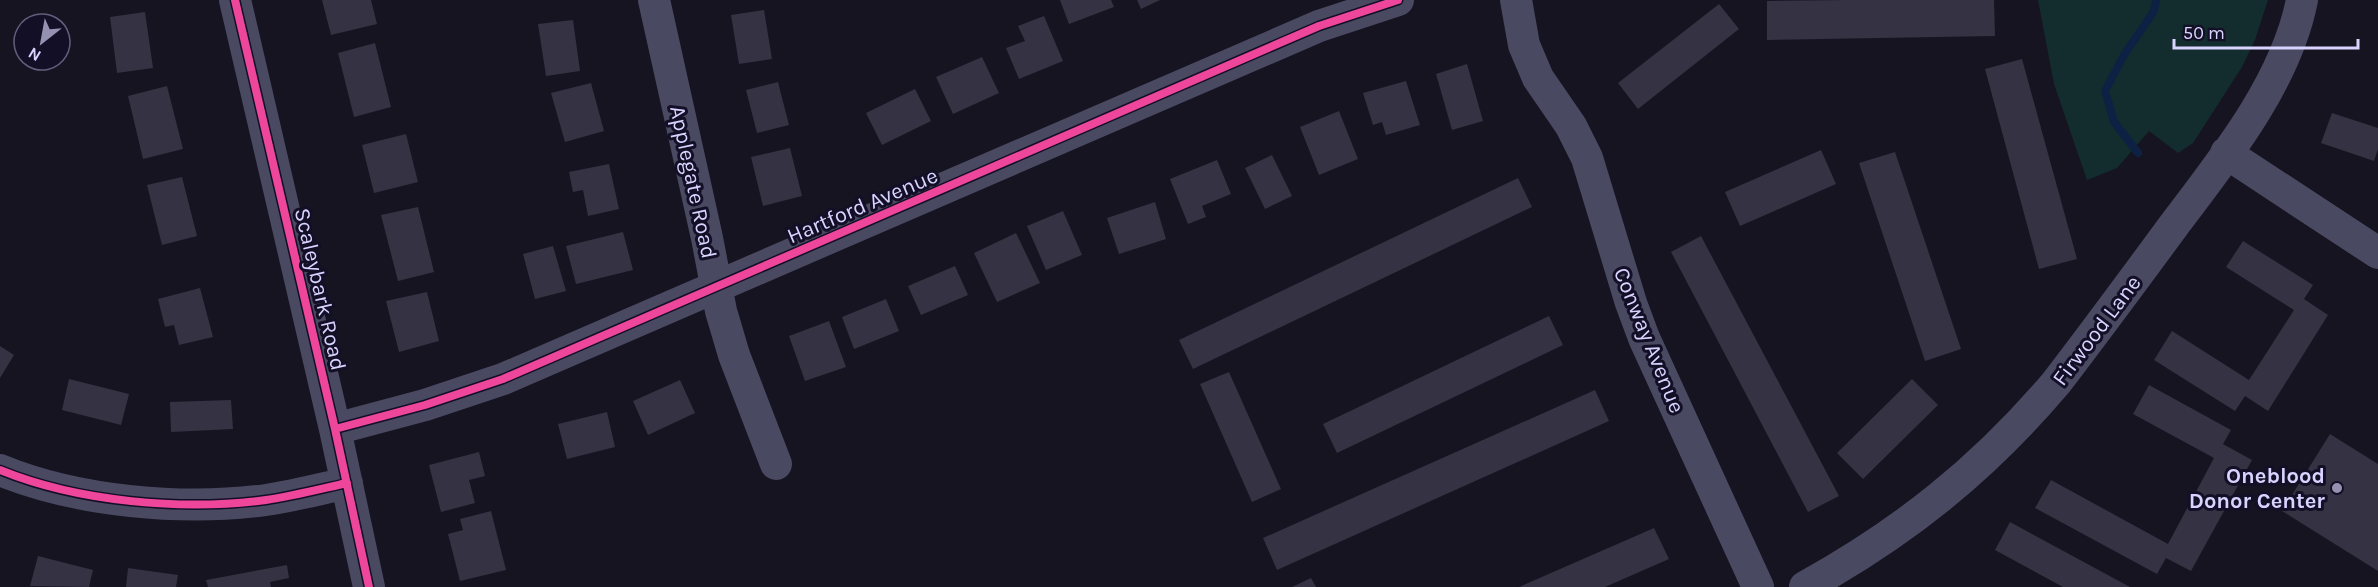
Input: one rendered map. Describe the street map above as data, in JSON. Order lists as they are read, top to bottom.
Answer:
{
  "streets": {
    "street": [
      "Applegate Road",
      "Hartford Avenue",
      "Scaleybark Road",
      "Firwood Lane",
      "Conway Avenue"
    ]
  },
  "crossings": [
    ["Applegate Road", "Hartford Avenue"],
    ["Hartford Avenue", "Scaleybark Road"]
  ],
  "places": ["Oneblood Donor Center"],
  "scale_bar": "50 m",
  "north": "bottom left"
}
